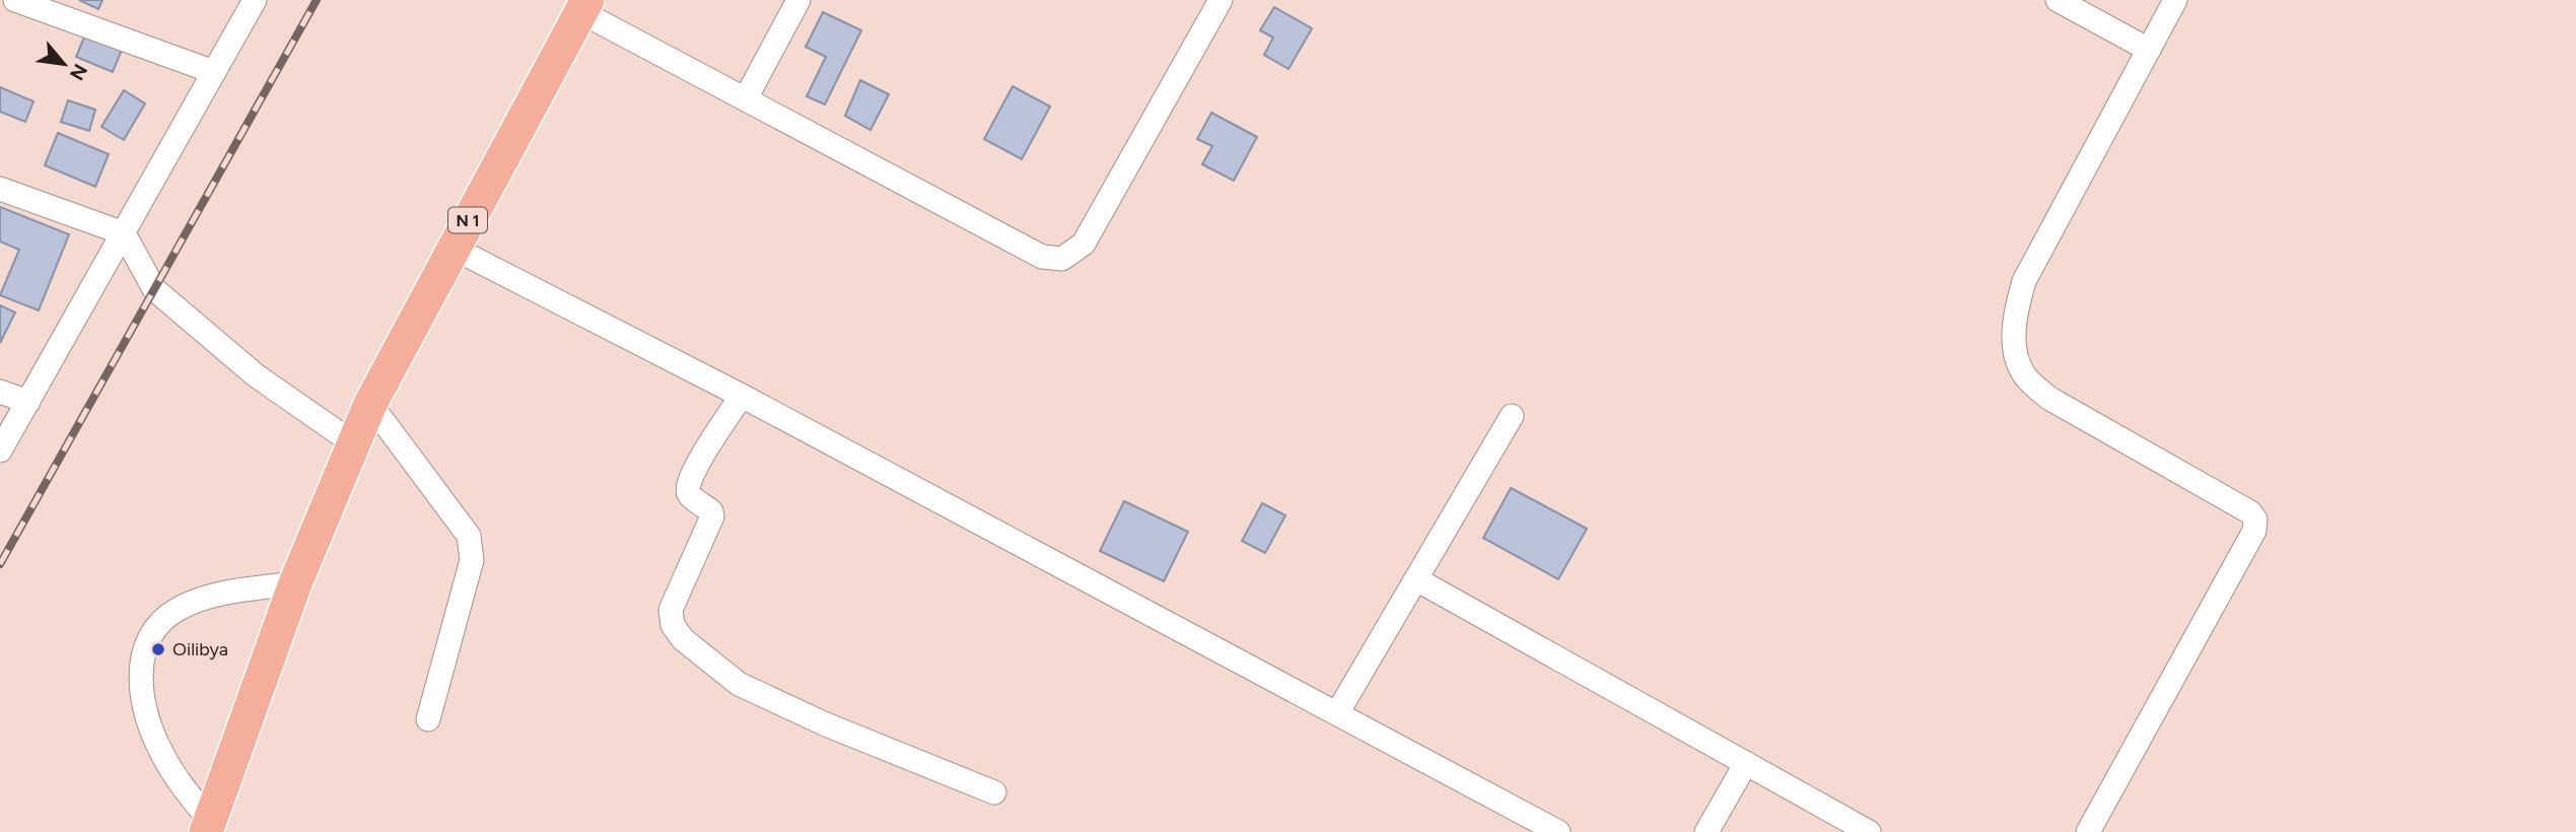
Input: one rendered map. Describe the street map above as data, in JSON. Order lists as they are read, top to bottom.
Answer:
{
  "streets": {
    "highway": ["N 1"]
  },
  "places": ["Oilibya"],
  "north": "bottom right"
}
